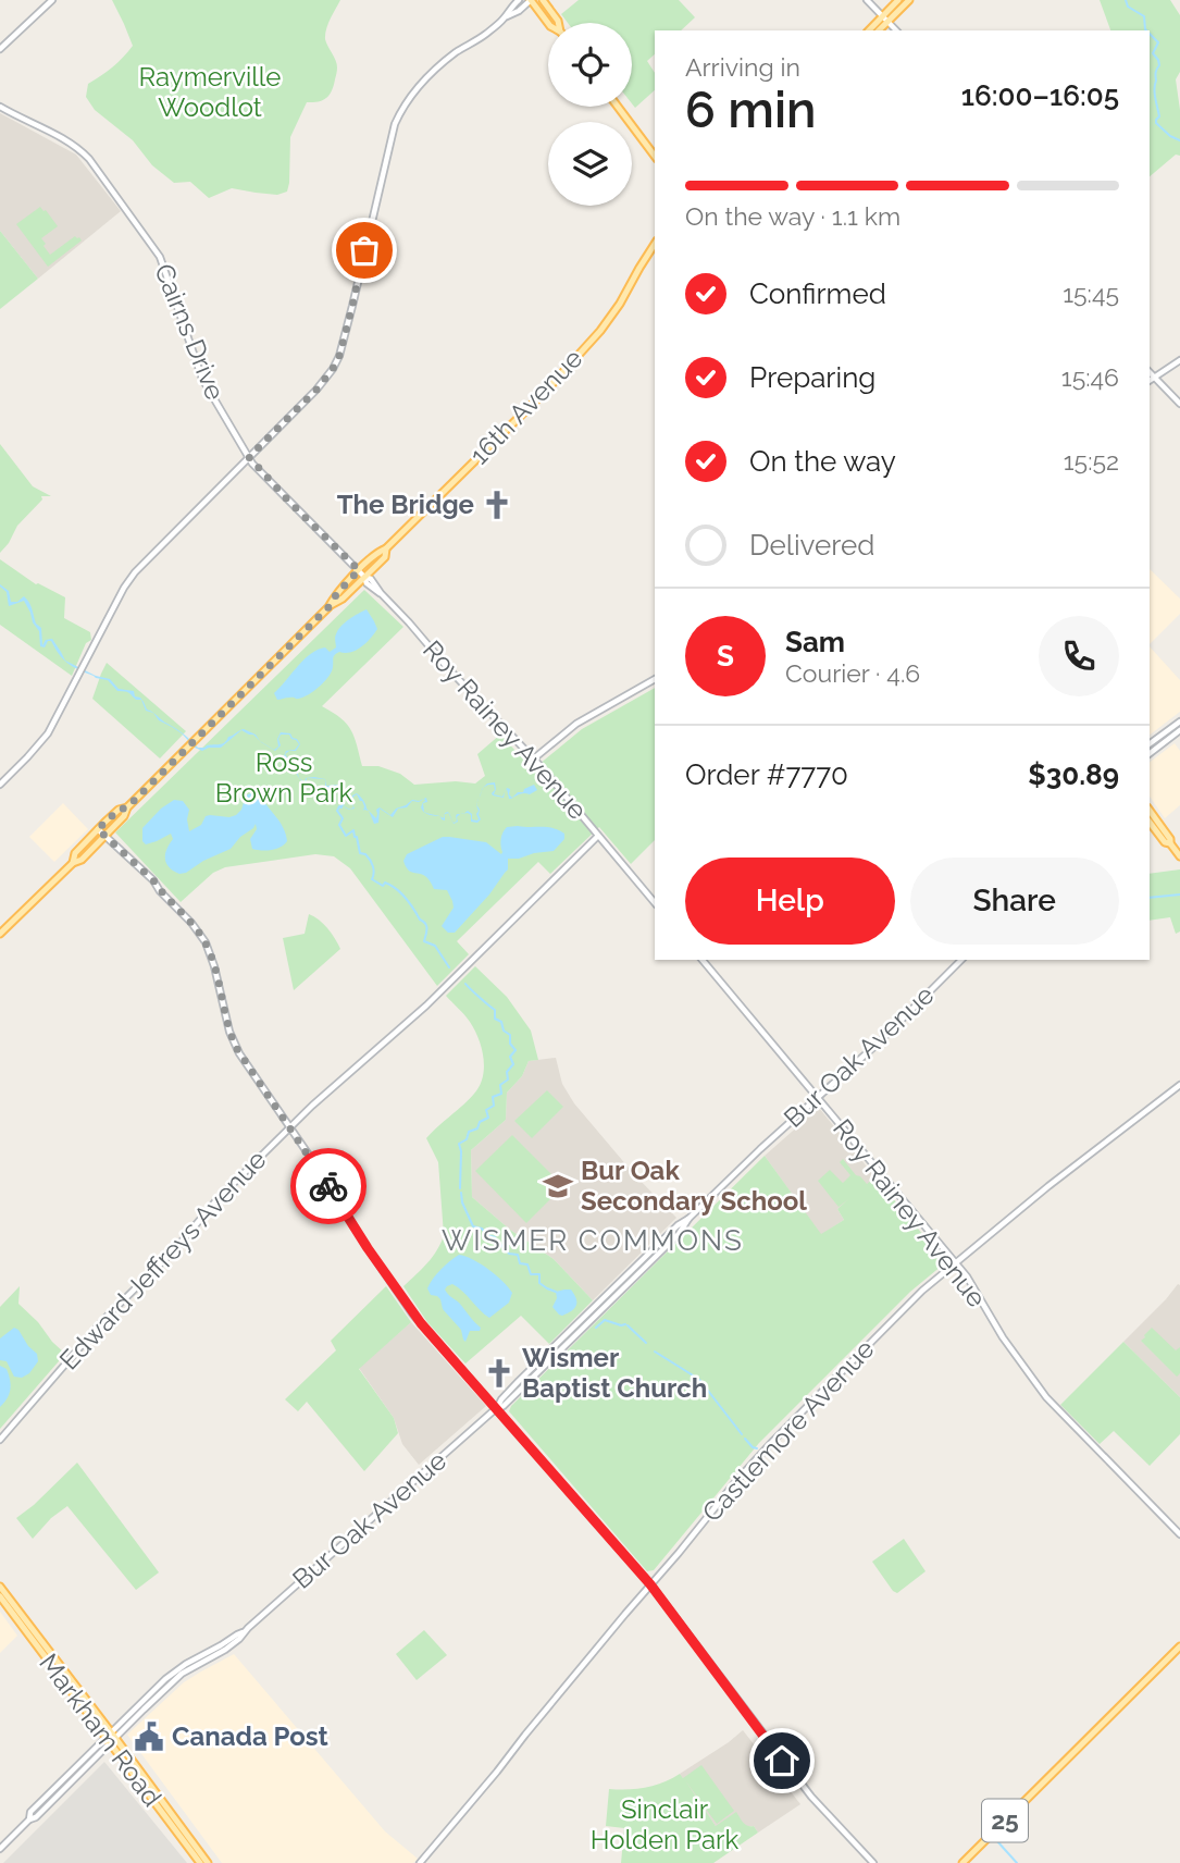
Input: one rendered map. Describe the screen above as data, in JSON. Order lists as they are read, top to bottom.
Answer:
{
  "streets": {
    "main road": ["16th Avenue", "Markham Road", "25"],
    "street": [
      "Cairns Drive",
      "Roy Rainey Avenue",
      "Bur Oak Avenue",
      "Edward Jeffreys Avenue",
      "Castlemore Avenue"
    ]
  },
  "crossings": [
    ["Cairns Drive", "16th Avenue"],
    ["Cairns Drive", "Roy Rainey Avenue"],
    ["16th Avenue", "Roy Rainey Avenue"],
    ["Roy Rainey Avenue", "Bur Oak Avenue"],
    ["Roy Rainey Avenue", "Edward Jeffreys Avenue"],
    ["Roy Rainey Avenue", "Castlemore Avenue"],
    ["Bur Oak Avenue", "Markham Road"]
  ],
  "districts": ["WISMER COMMONS"],
  "parks": ["Raymerville Woodlot", "Ross Brown Park", "Sinclair Holden Park"],
  "places": {
    "church": ["The Bridge", "Wismer Baptist Church"],
    "school or university": ["Bur Oak Secondary School"],
    "public building": ["Canada Post"]
  },
  "page": {
    "heading": ["6 min", "Arriving in", "16:00–16:05"],
    "panel": [
      "Sam",
      "Courier · 4.6",
      "Order #7770",
      "$30.89"
    ],
    "bar": "On the way · 1.1 km",
    "list": [
      ["Confirmed", "15:45"],
      ["Preparing", "15:46"],
      ["On the way", "15:52"],
      "Delivered"
    ],
    "round": "S",
    "buttons": ["Help", "Share"]
  }
}
